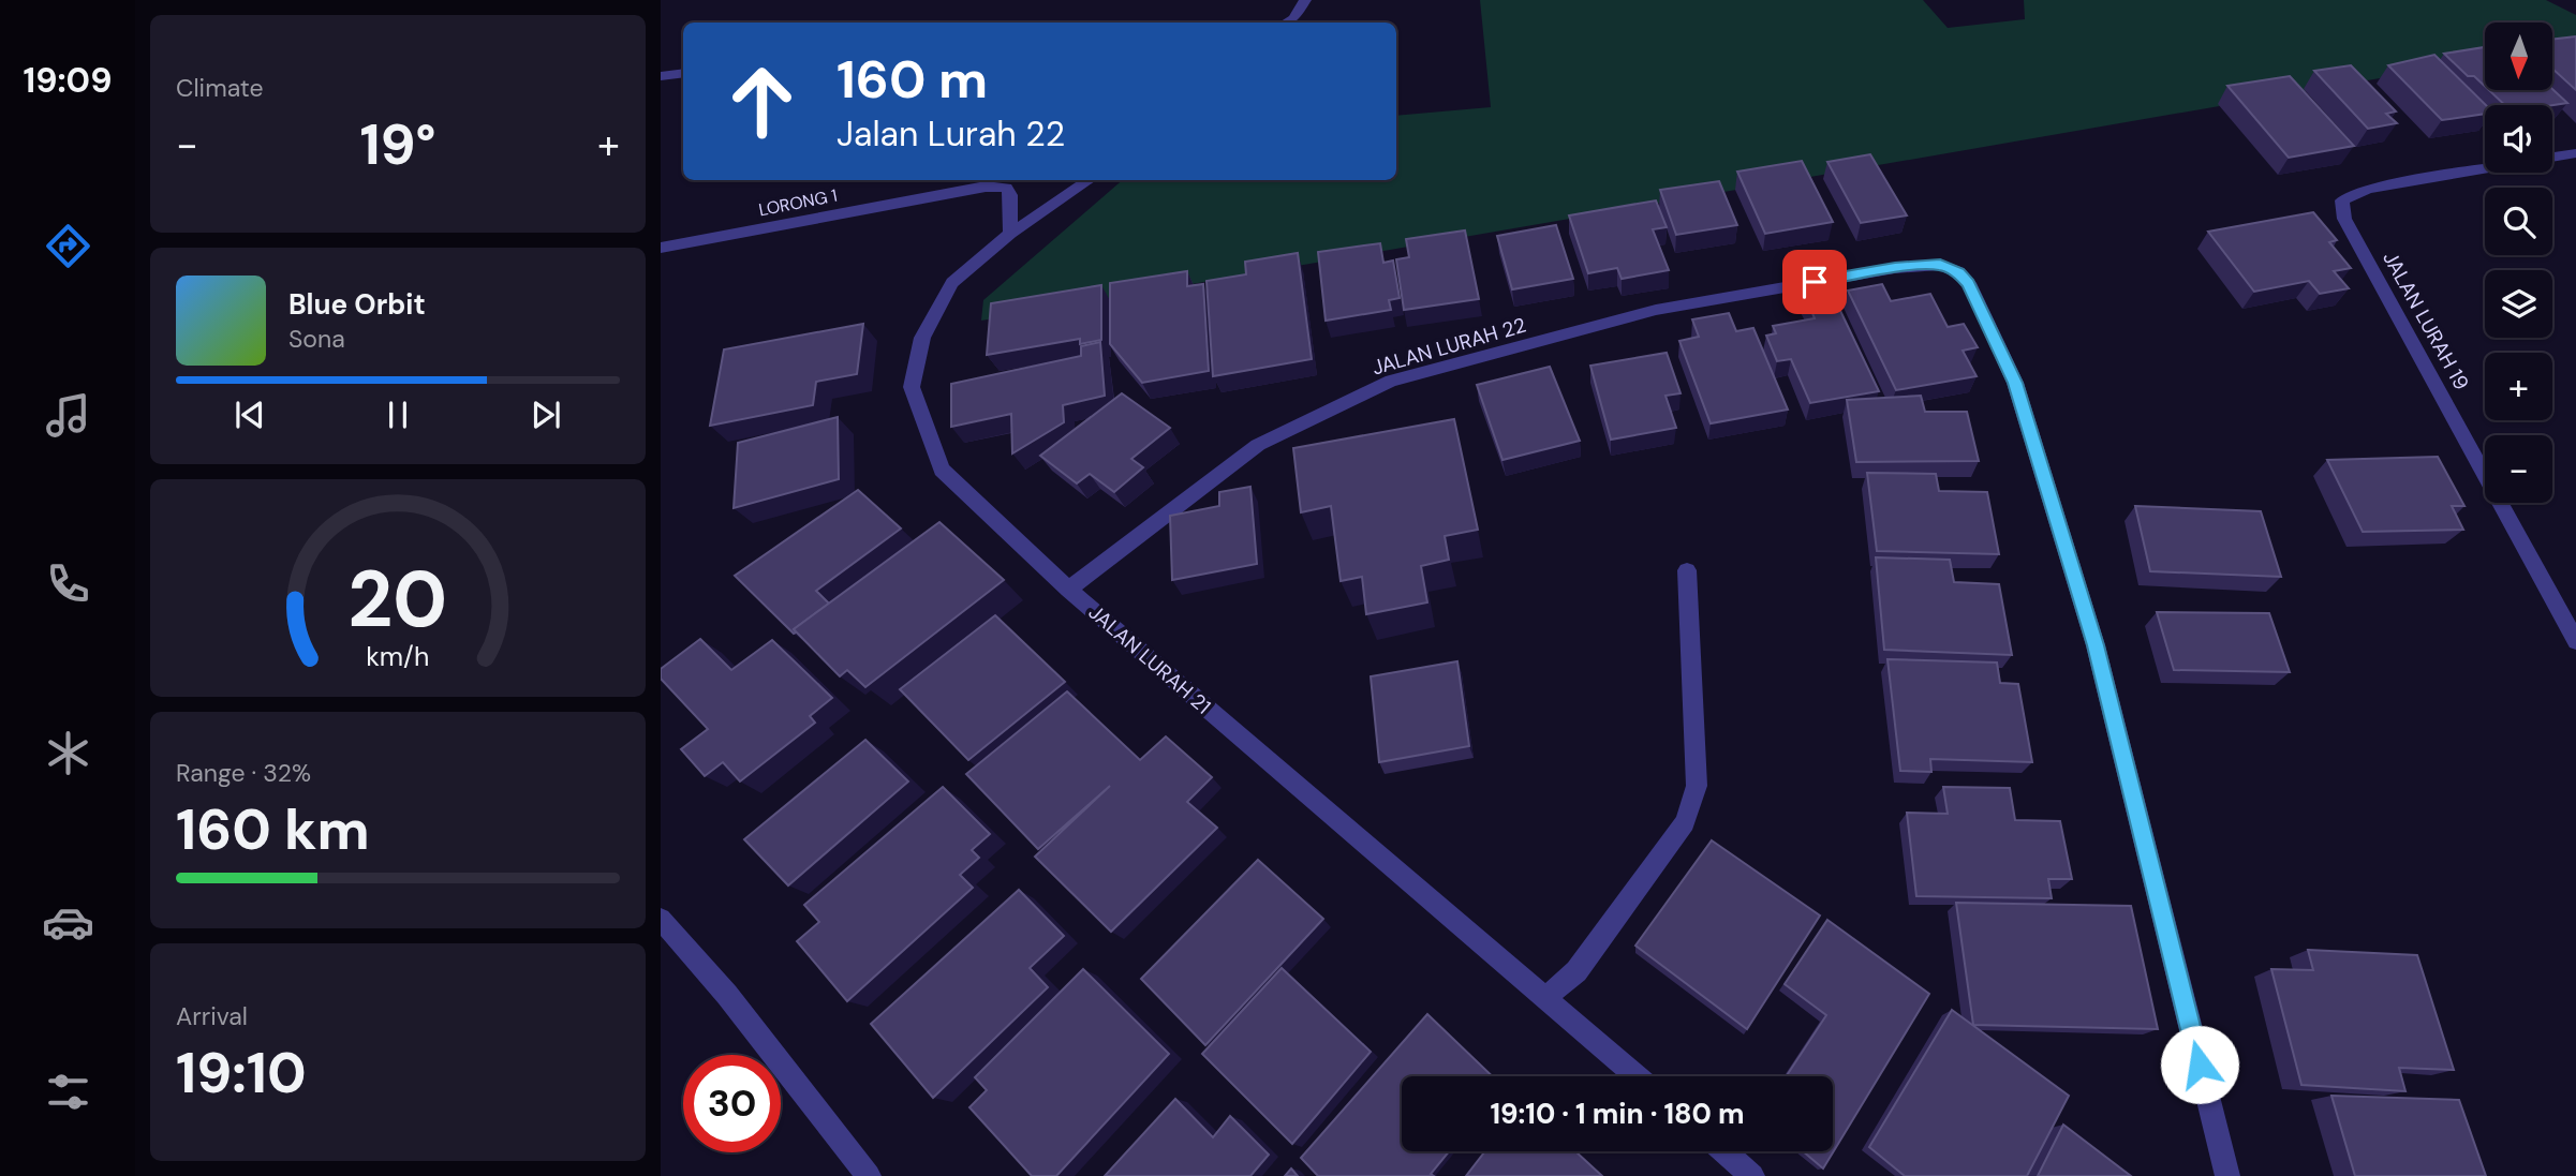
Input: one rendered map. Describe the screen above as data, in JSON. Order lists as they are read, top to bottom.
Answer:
{
  "streets": {
    "street": [
      "LORONG 1",
      "JALAN LURAH 19",
      "JALAN LURAH 22",
      "JALAN LURAH 21"
    ]
  },
  "crossings": [
    ["LORONG 1", "JALAN LURAH 21"],
    ["JALAN LURAH 22", "JALAN LURAH 21"]
  ],
  "north": "bottom",
  "page": {
    "tabs": "19:09",
    "tile": [
      "Climate",
      ["Range · 32%", "160 km"],
      ["Arrival", "19:10"]
    ],
    "map_buttons": ["+", "−"],
    "turn": ["160 m", "Jalan Lurah 22"],
    "heat": ["−", "19°", "+"],
    "song": ["Blue Orbit", "Sona"],
    "limit": "30",
    "trip": "19:10 · 1 min · 180 m",
    "gauge": ["20", "km/h"]
  }
}
